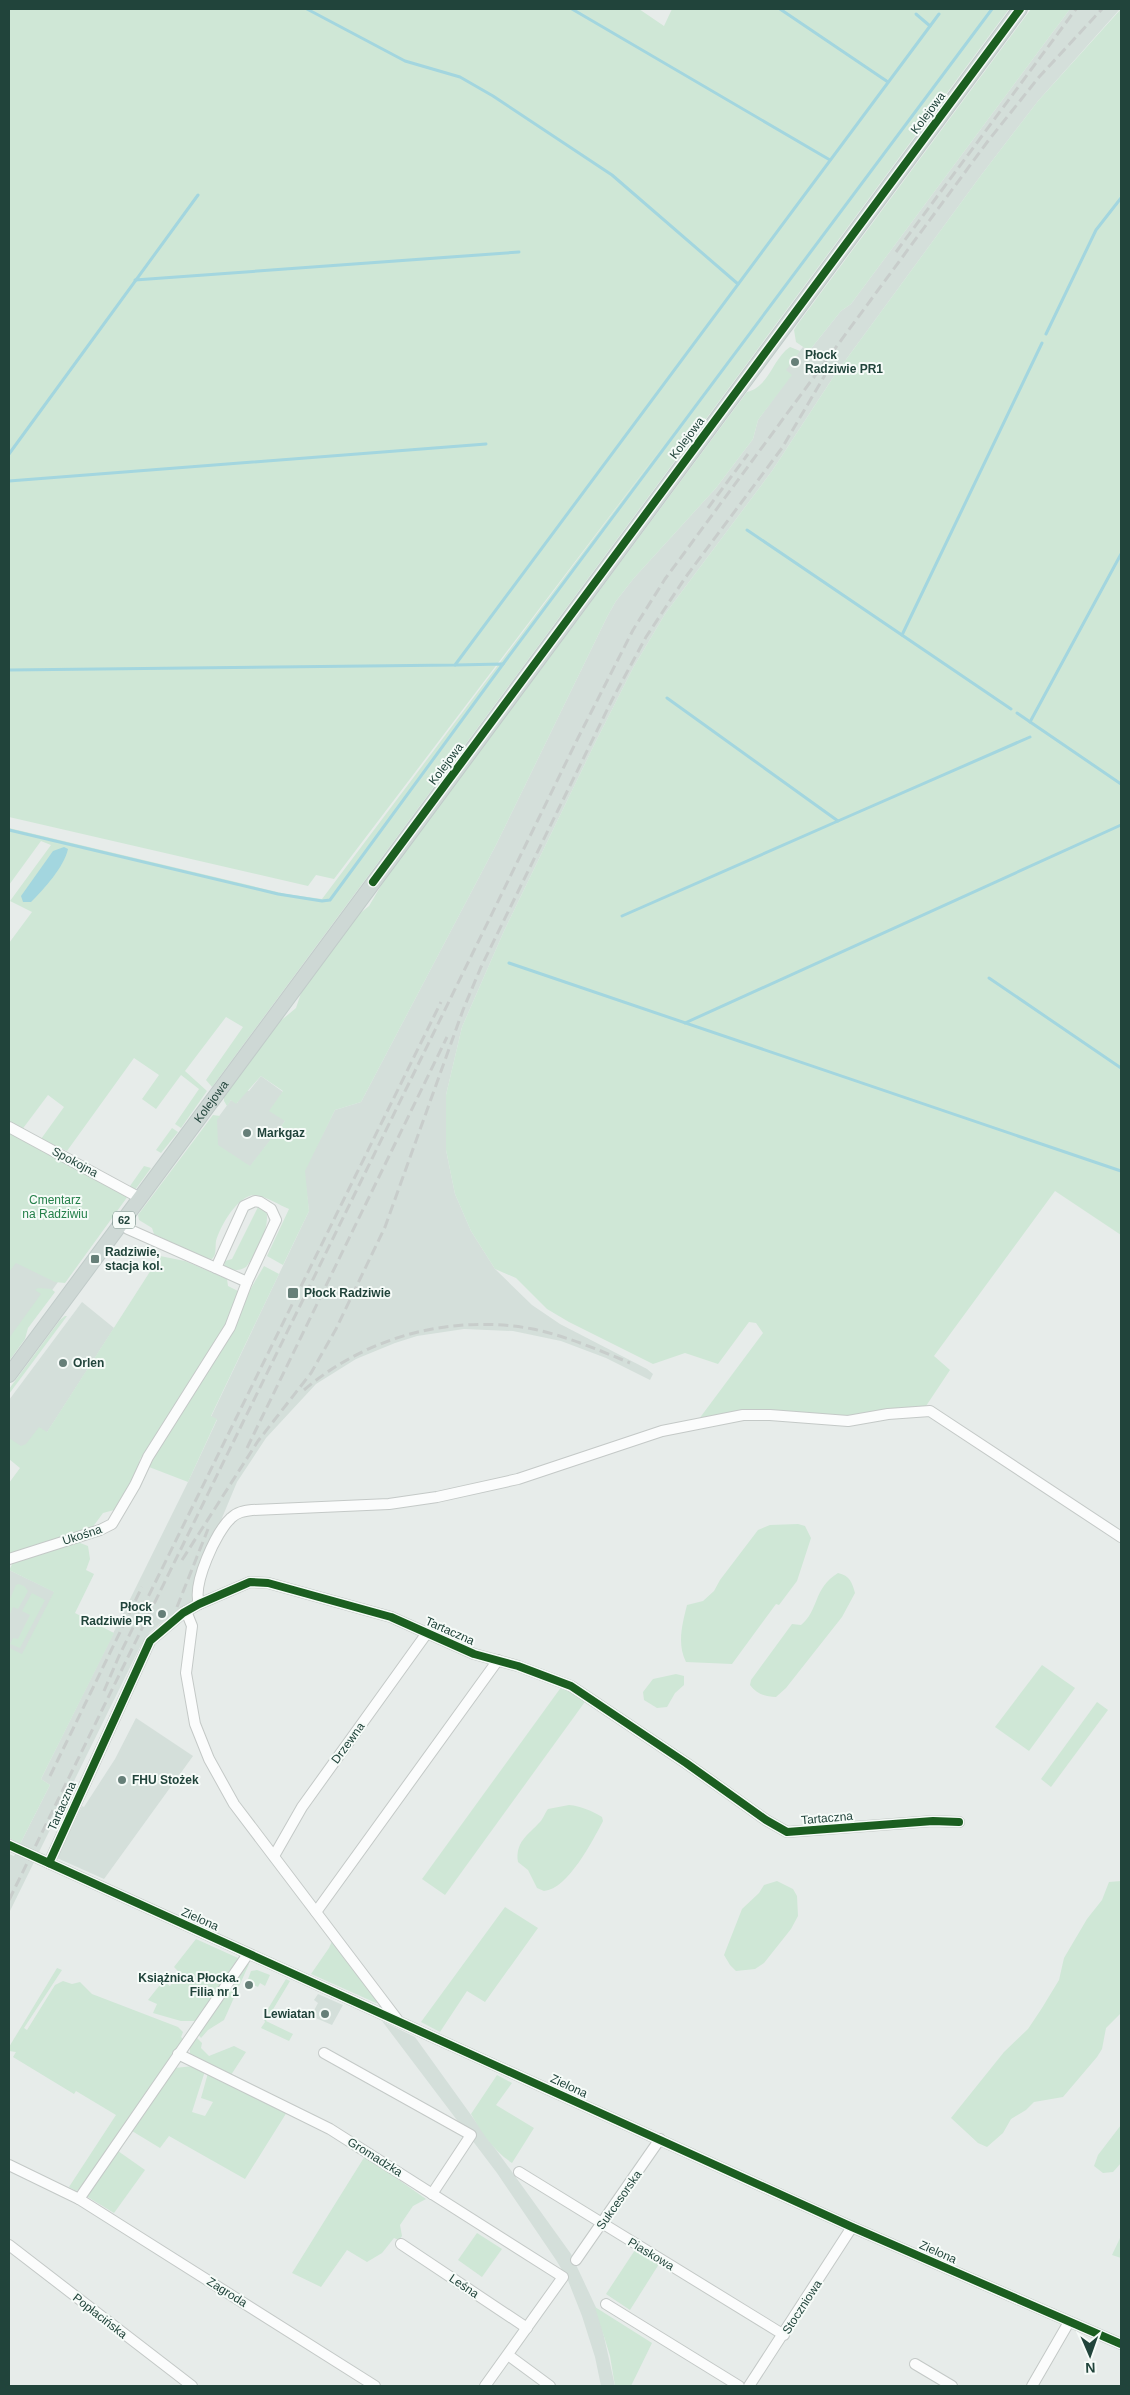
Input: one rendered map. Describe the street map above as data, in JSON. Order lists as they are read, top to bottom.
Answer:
{
  "streets": {
    "main road": ["Kolejowa", "62"],
    "street": [
      "Spokojna",
      "Ukośna",
      "Tartaczna",
      "Drzewna",
      "Zielona",
      "Gromadzka",
      "Sukcesorska",
      "Piaskowa",
      "Leśna",
      "Zagroda",
      "Stoczniowa",
      "Popłacińska"
    ]
  },
  "crossings": [
    ["Kolejowa", "Spokojna"],
    ["Tartaczna", "Drzewna"],
    ["Tartaczna", "Zielona"],
    ["Zielona", "Sukcesorska"],
    ["Zielona", "Stoczniowa"],
    ["Gromadzka", "Leśna"],
    ["Sukcesorska", "Piaskowa"],
    ["Piaskowa", "Stoczniowa"]
  ],
  "parks": ["Cmentarz na Radziwiu"],
  "places": {
    "other": [
      "Płock Radziwie PR1",
      "Markgaz",
      "Orlen",
      "Płock Radziwie PR",
      "FHU Stożek",
      "Książnica Płocka. Filia nr 1",
      "Lewiatan"
    ],
    "transit": ["Radziwie, stacja kol.", "Płock Radziwie"]
  },
  "north": "bottom"
}
